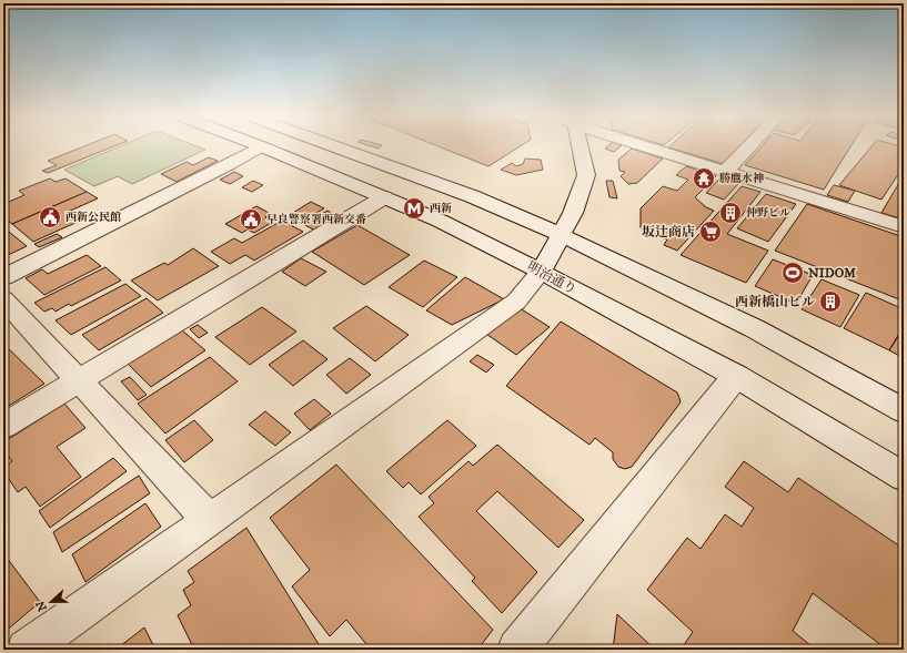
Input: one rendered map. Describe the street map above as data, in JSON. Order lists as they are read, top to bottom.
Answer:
{
  "streets": {
    "street": ["明治通り"]
  },
  "places": {
    "temple": ["勝鷹水神"],
    "metro station": ["西新"],
    "building": ["仲野ビル", "西新橋山ビル"],
    "public building": ["西新公民館", "早良警察署西新交番"],
    "supermarket": ["坂辻商店"],
    "sports": ["NIDOM"]
  },
  "north": "left"
}
